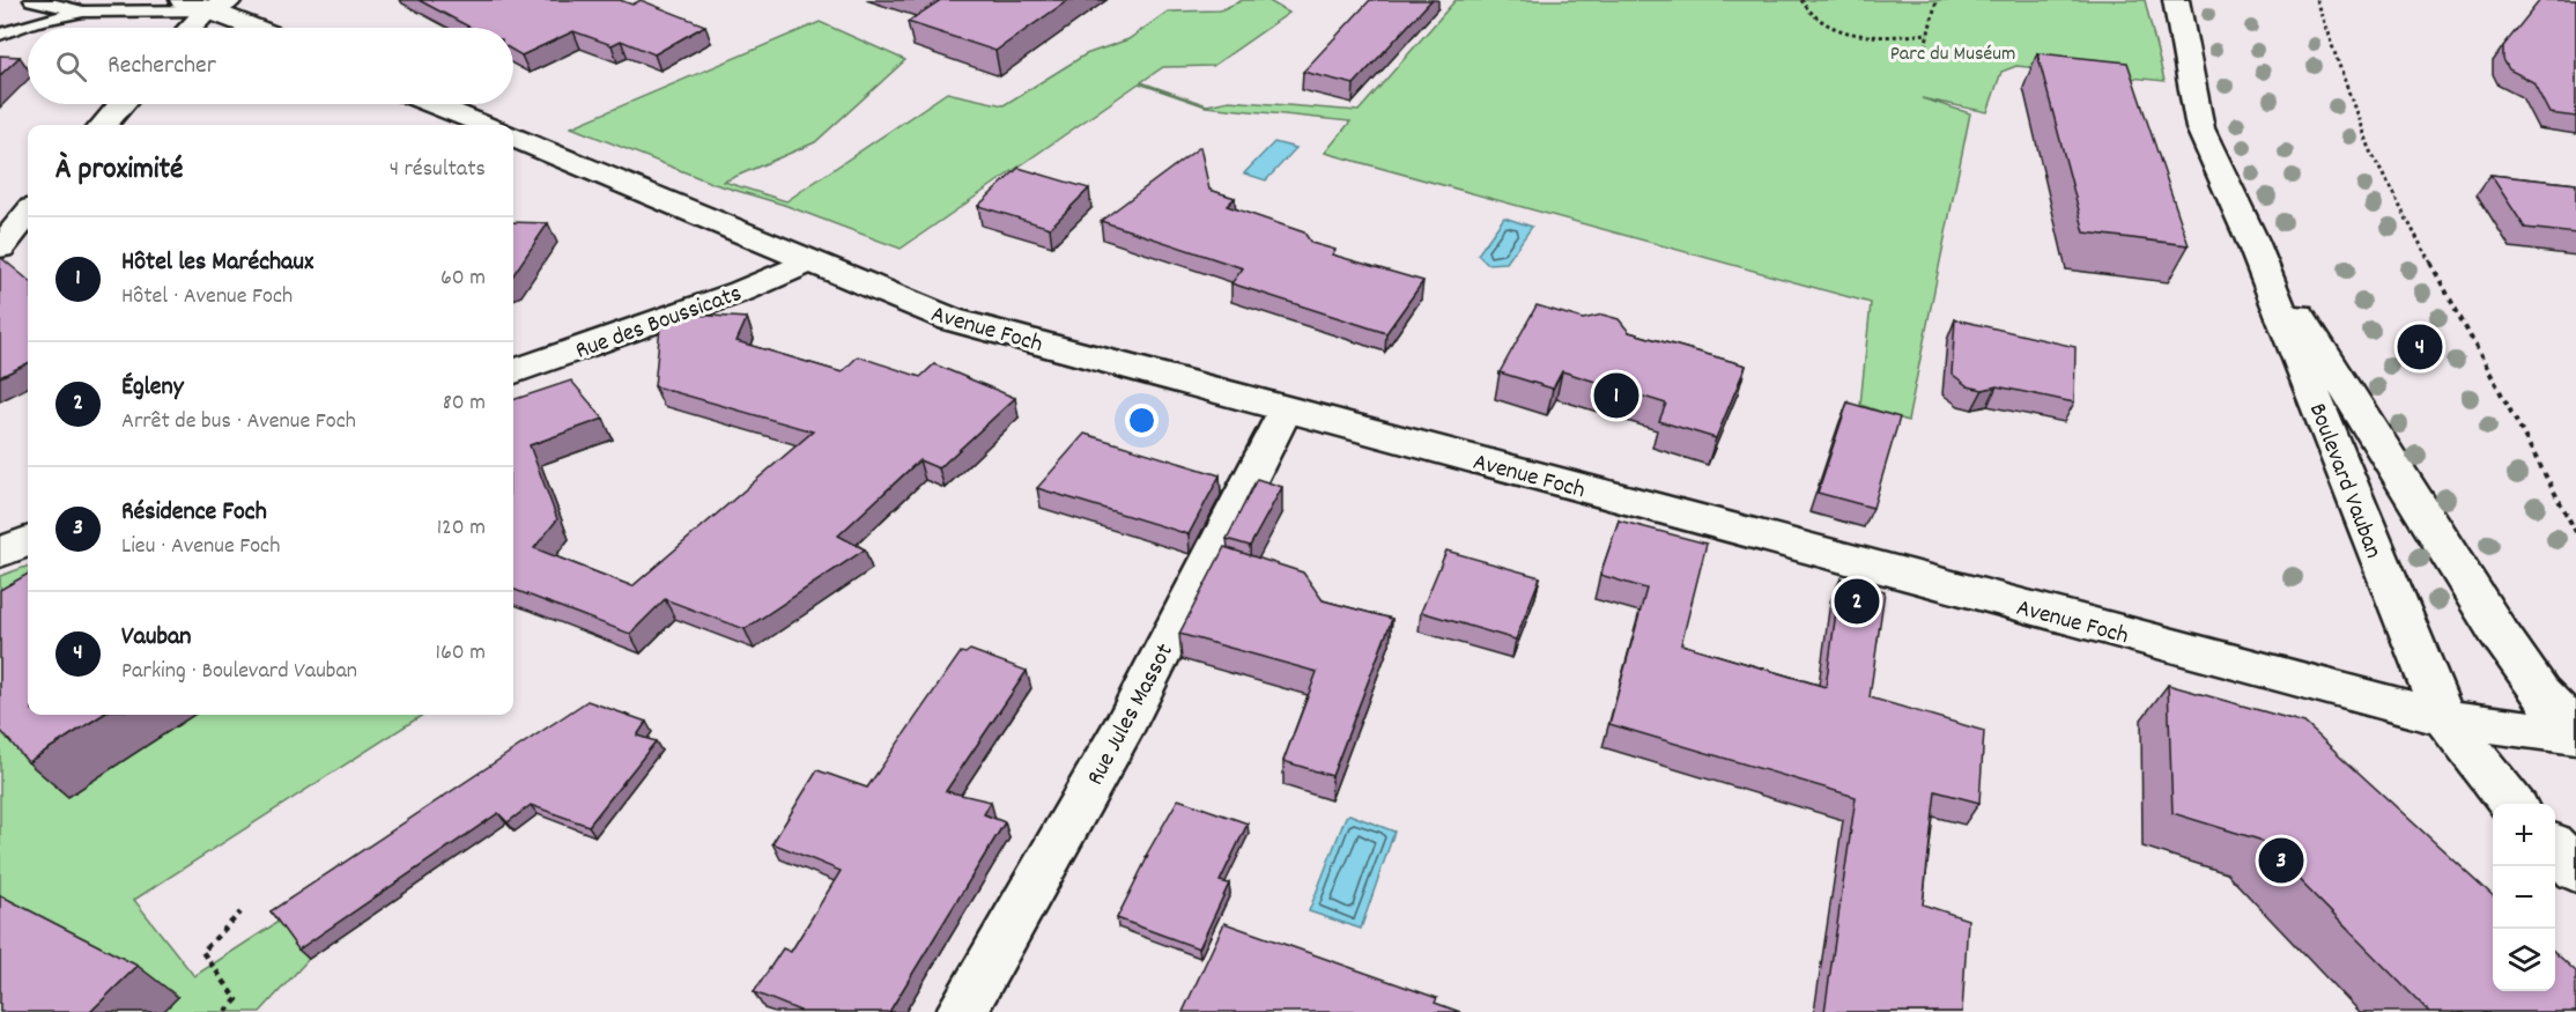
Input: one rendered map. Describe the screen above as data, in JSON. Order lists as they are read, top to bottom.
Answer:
{
  "streets": {
    "main road": [
      "Rue des Boussicats",
      "Avenue Foch",
      "Boulevard Vauban",
      "Rue Jules Massot"
    ]
  },
  "crossings": [
    ["Rue des Boussicats", "Avenue Foch"],
    ["Avenue Foch", "Boulevard Vauban"],
    ["Avenue Foch", "Rue Jules Massot"]
  ],
  "parks": ["Parc du Muséum"],
  "page": {
    "search": "Rechercher",
    "heading": ["À proximité", "4 résultats"],
    "list": [
      {
        "mark": "1",
        "name": "Hôtel les Maréchaux",
        "note": "Hôtel · Avenue Foch",
        "value": "60 m"
      },
      {
        "mark": "2",
        "name": "Égleny",
        "note": "Arrêt de bus · Avenue Foch",
        "value": "80 m"
      },
      {
        "mark": "3",
        "name": "Résidence Foch",
        "note": "Lieu · Avenue Foch",
        "value": "120 m"
      },
      {
        "mark": "4",
        "name": "Vauban",
        "note": "Parking · Boulevard Vauban",
        "value": "160 m"
      }
    ],
    "pins": [
      "4",
      "1",
      "2",
      "3"
    ],
    "map_buttons": ["+", "−"]
  }
}
